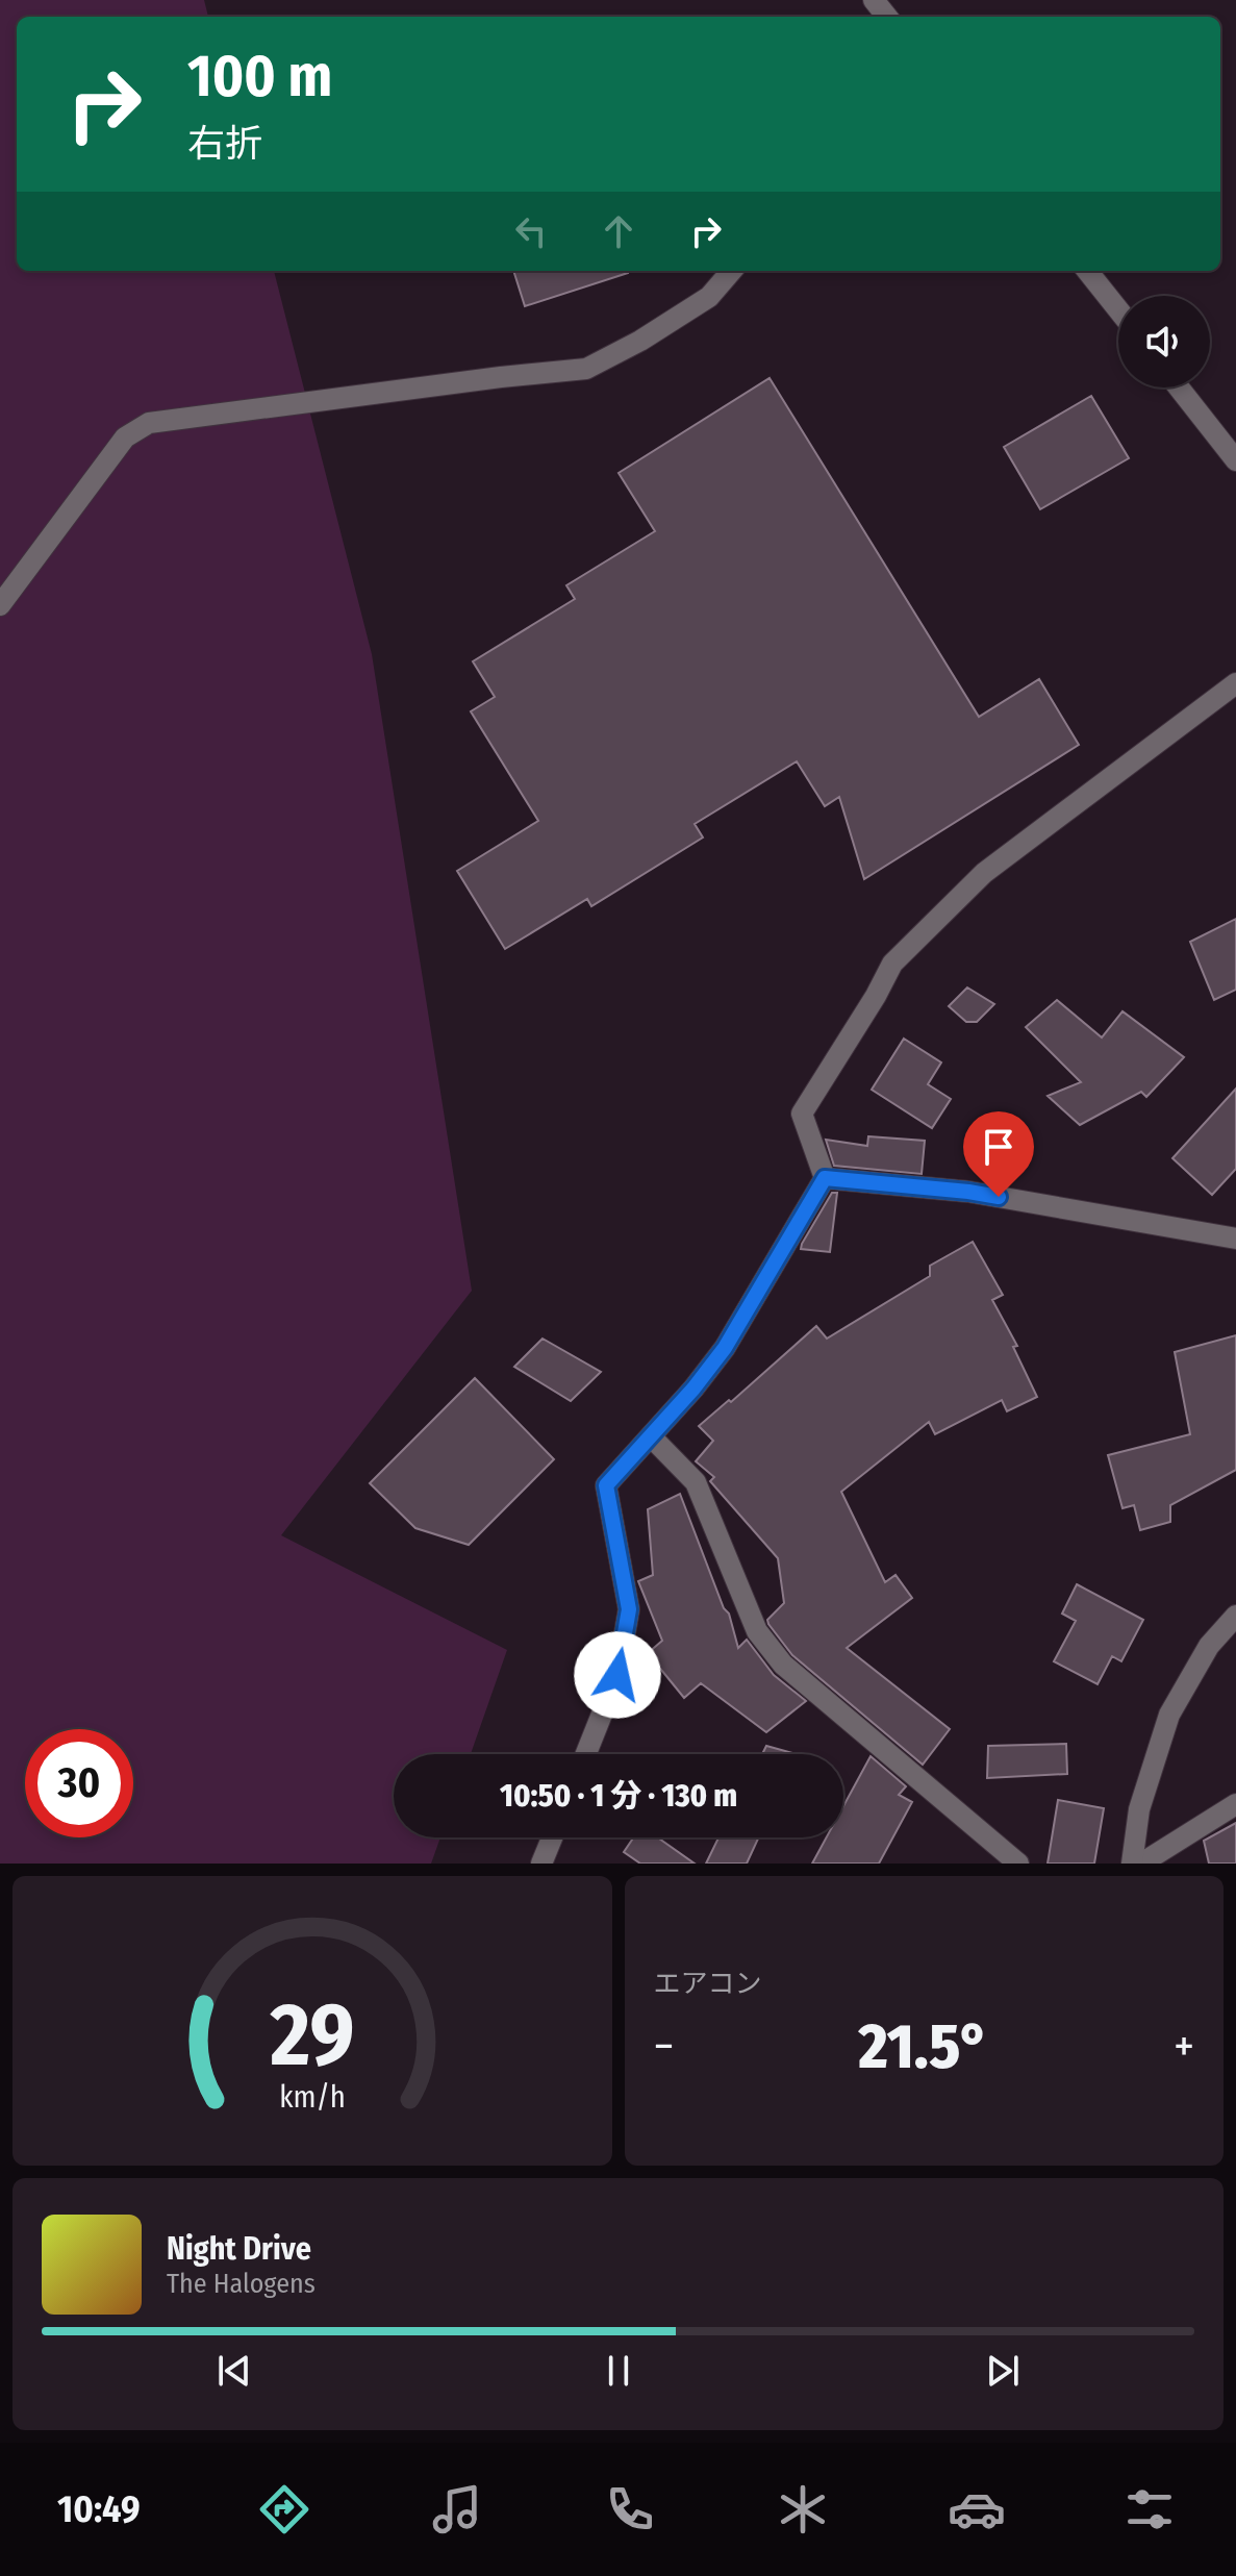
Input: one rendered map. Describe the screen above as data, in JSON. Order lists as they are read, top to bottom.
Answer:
{
  "page": {
    "turn": ["100 m", "右折"],
    "limit": "30",
    "trip": "10:50 · 1 分 · 130 m",
    "tile": "エアコン",
    "heat": ["−", "21.5°", "+"],
    "song": ["Night Drive", "The Halogens"],
    "tabs": "10:49",
    "gauge": ["29", "km/h"]
  }
}
